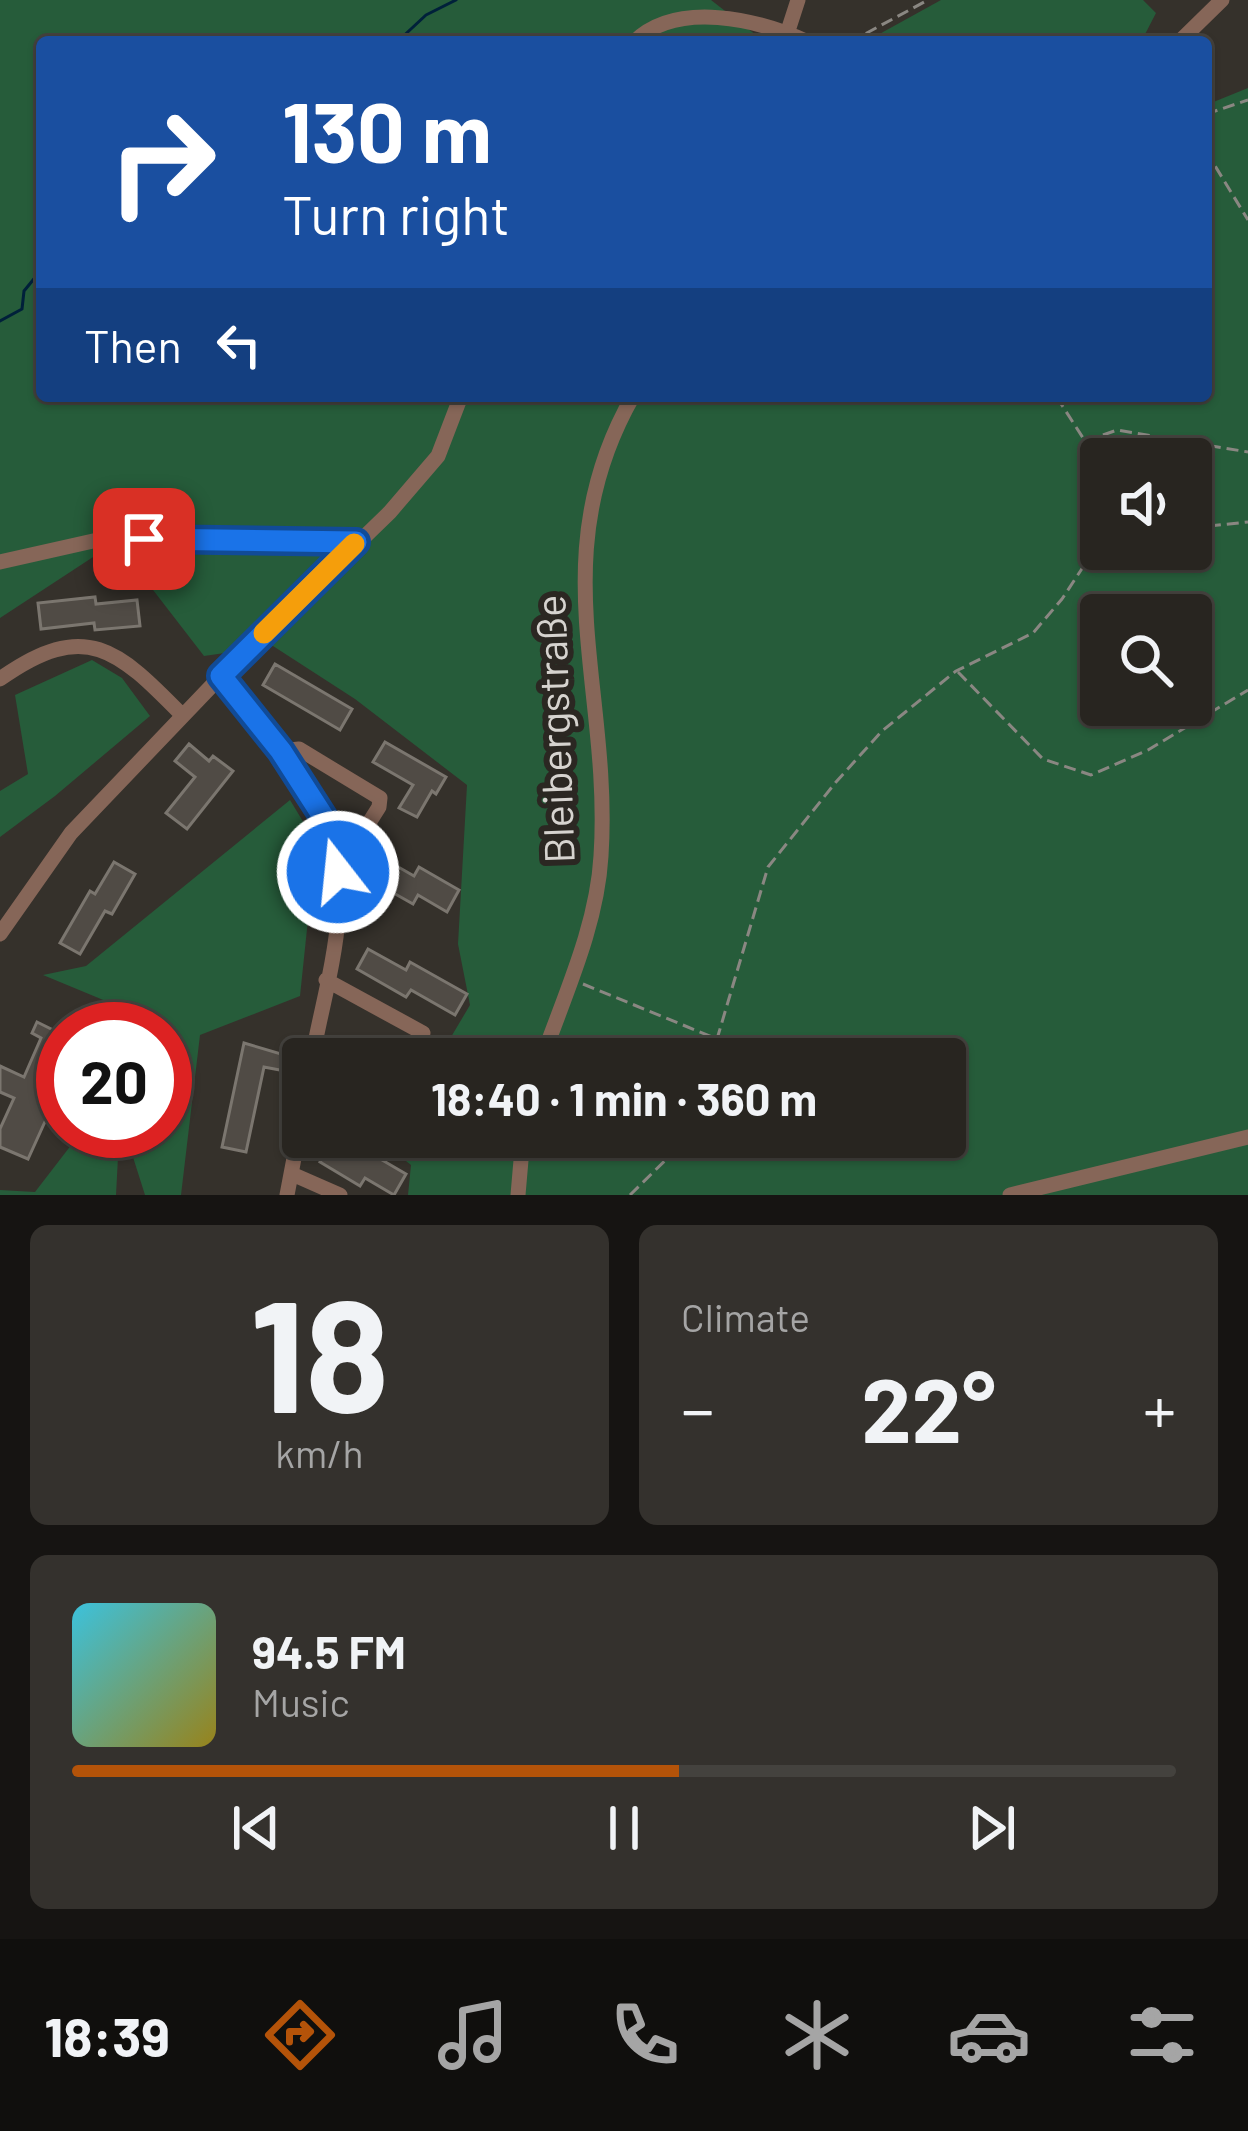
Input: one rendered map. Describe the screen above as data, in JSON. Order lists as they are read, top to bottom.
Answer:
{
  "streets": {
    "street": ["Bleibergstraße"]
  },
  "page": {
    "turn": ["130 m", "Turn right"],
    "then": "Then",
    "limit": "20",
    "trip": "18:40 · 1 min · 360 m",
    "tile": [
      ["18", "km/h"],
      "Climate"
    ],
    "heat": ["−", "22°", "+"],
    "song": ["94.5 FM", "Music"],
    "tabs": "18:39"
  }
}
